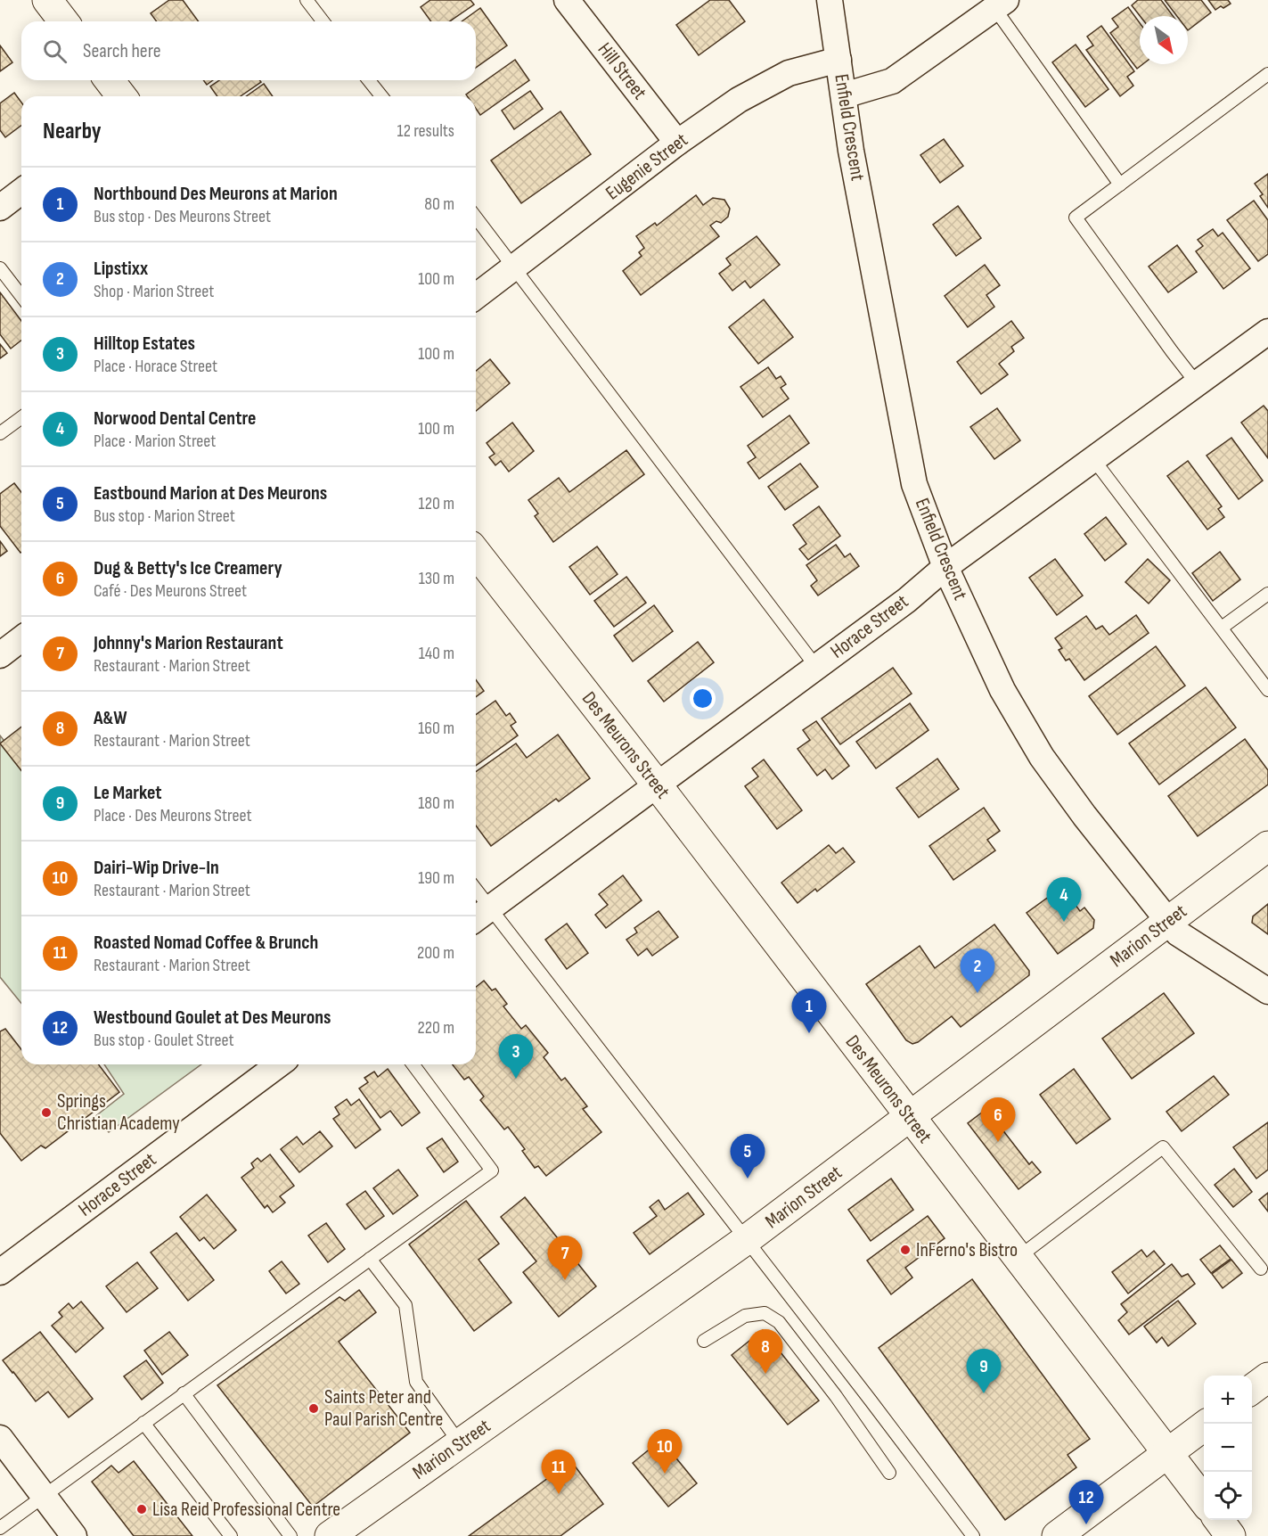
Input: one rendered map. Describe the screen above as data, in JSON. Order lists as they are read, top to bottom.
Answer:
{
  "streets": {
    "main road": ["Des Meurons Street", "Marion Street"],
    "street": [
      "Hill Street",
      "Enfield Crescent",
      "Eugenie Street",
      "Horace Street"
    ]
  },
  "crossings": [
    ["Hill Street", "Eugenie Street"],
    ["Enfield Crescent", "Eugenie Street"],
    ["Enfield Crescent", "Horace Street"],
    ["Enfield Crescent", "Marion Street"],
    ["Horace Street", "Des Meurons Street"],
    ["Des Meurons Street", "Marion Street"]
  ],
  "places": [
    "Springs Christian Academy",
    "InFerno's Bistro",
    "Saints Peter and Paul Parish Centre",
    "Lisa Reid Professional Centre"
  ],
  "north": "bottom right",
  "page": {
    "search": "Search here",
    "heading": ["Nearby", "12 results"],
    "list": [
      {
        "mark": "1",
        "name": "Northbound Des Meurons at Marion",
        "note": "Bus stop · Des Meurons Street",
        "value": "80 m"
      },
      {
        "mark": "2",
        "name": "Lipstixx",
        "note": "Shop · Marion Street",
        "value": "100 m"
      },
      {
        "mark": "3",
        "name": "Hilltop Estates",
        "note": "Place · Horace Street",
        "value": "100 m"
      },
      {
        "mark": "4",
        "name": "Norwood Dental Centre",
        "note": "Place · Marion Street",
        "value": "100 m"
      },
      {
        "mark": "5",
        "name": "Eastbound Marion at Des Meurons",
        "note": "Bus stop · Marion Street",
        "value": "120 m"
      },
      {
        "mark": "6",
        "name": "Dug & Betty's Ice Creamery",
        "note": "Café · Des Meurons Street",
        "value": "130 m"
      },
      {
        "mark": "7",
        "name": "Johnny's Marion Restaurant",
        "note": "Restaurant · Marion Street",
        "value": "140 m"
      },
      {
        "mark": "8",
        "name": "A&W",
        "note": "Restaurant · Marion Street",
        "value": "160 m"
      },
      {
        "mark": "9",
        "name": "Le Market",
        "note": "Place · Des Meurons Street",
        "value": "180 m"
      },
      {
        "mark": "10",
        "name": "Dairi-Wip Drive-In",
        "note": "Restaurant · Marion Street",
        "value": "190 m"
      },
      {
        "mark": "11",
        "name": "Roasted Nomad Coffee & Brunch",
        "note": "Restaurant · Marion Street",
        "value": "200 m"
      },
      {
        "mark": "12",
        "name": "Westbound Goulet at Des Meurons",
        "note": "Bus stop · Goulet Street",
        "value": "220 m"
      }
    ],
    "pins": [
      "4",
      "2",
      "1",
      "3",
      "6",
      "5",
      "7",
      "8",
      "9",
      "10",
      "11",
      "12"
    ],
    "map_buttons": ["+", "−"]
  }
}
